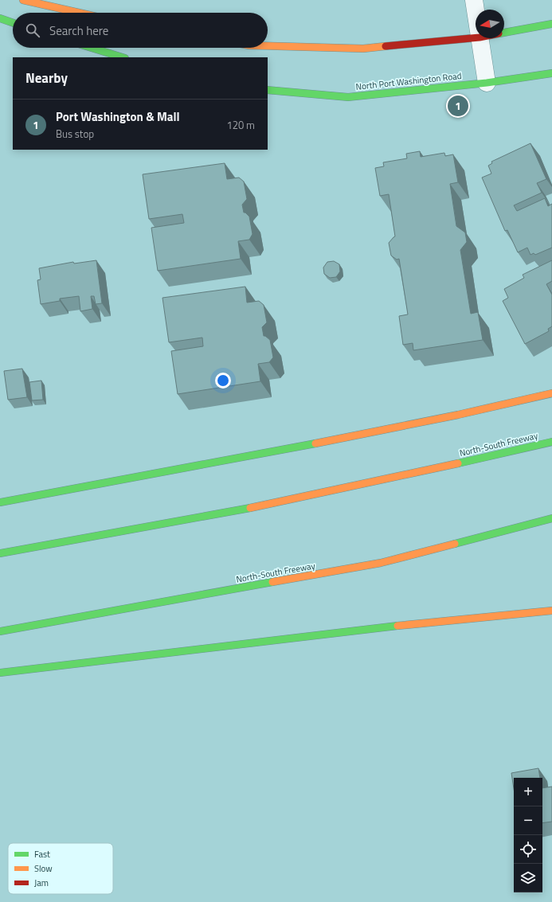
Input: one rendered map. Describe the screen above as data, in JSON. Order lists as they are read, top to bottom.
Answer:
{
  "streets": {
    "main road": ["North Port Washington Road", "North-South Freeway"]
  },
  "legend": ["Fast", "Slow", "Jam"],
  "north": "left",
  "page": {
    "search": "Search here",
    "heading": "Nearby",
    "pins": "1",
    "list": [
      {
        "mark": "1",
        "name": "Port Washington & Mall",
        "note": "Bus stop",
        "value": "120 m"
      }
    ],
    "map_buttons": ["+", "−"]
  }
}
